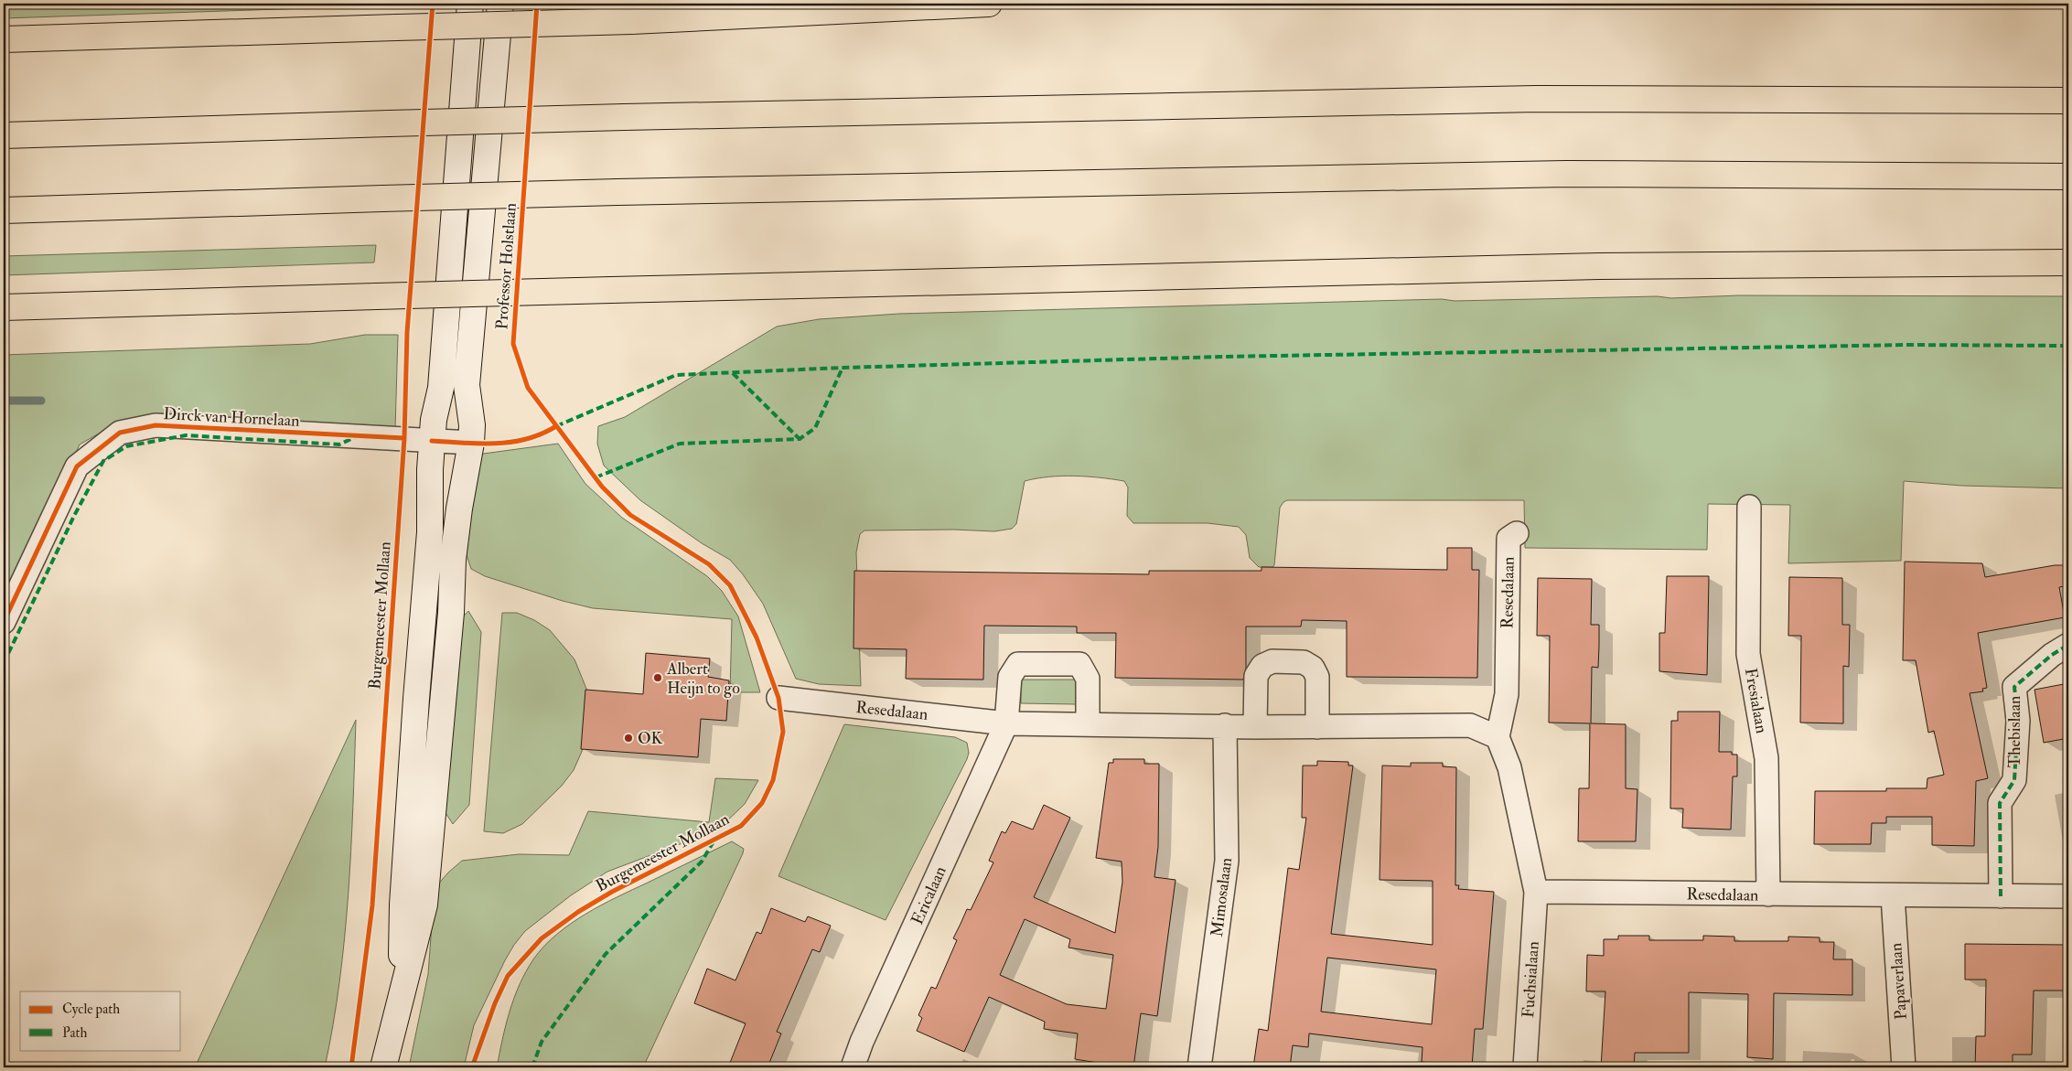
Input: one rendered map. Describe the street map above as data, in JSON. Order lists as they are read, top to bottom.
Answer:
{
  "streets": {
    "main road": ["Professor Holstlaan"],
    "street": [
      "Dirck van Hornelaan",
      "Resedalaan",
      "Fresialaan",
      "Thebislaan",
      "Ericalaan",
      "Mimosalaan",
      "Fuchsialaan",
      "Papaverlaan"
    ],
    "cycle path": ["Burgemeester Mollaan"]
  },
  "crossings": [
    ["Professor Holstlaan", "Dirck van Hornelaan"],
    ["Resedalaan", "Fresialaan"],
    ["Resedalaan", "Thebislaan"],
    ["Resedalaan", "Ericalaan"],
    ["Resedalaan", "Mimosalaan"],
    ["Resedalaan", "Fuchsialaan"],
    ["Resedalaan", "Papaverlaan"]
  ],
  "places": ["Albert Heijn to go", "OK"],
  "legend": ["Cycle path", "Path"]
}
